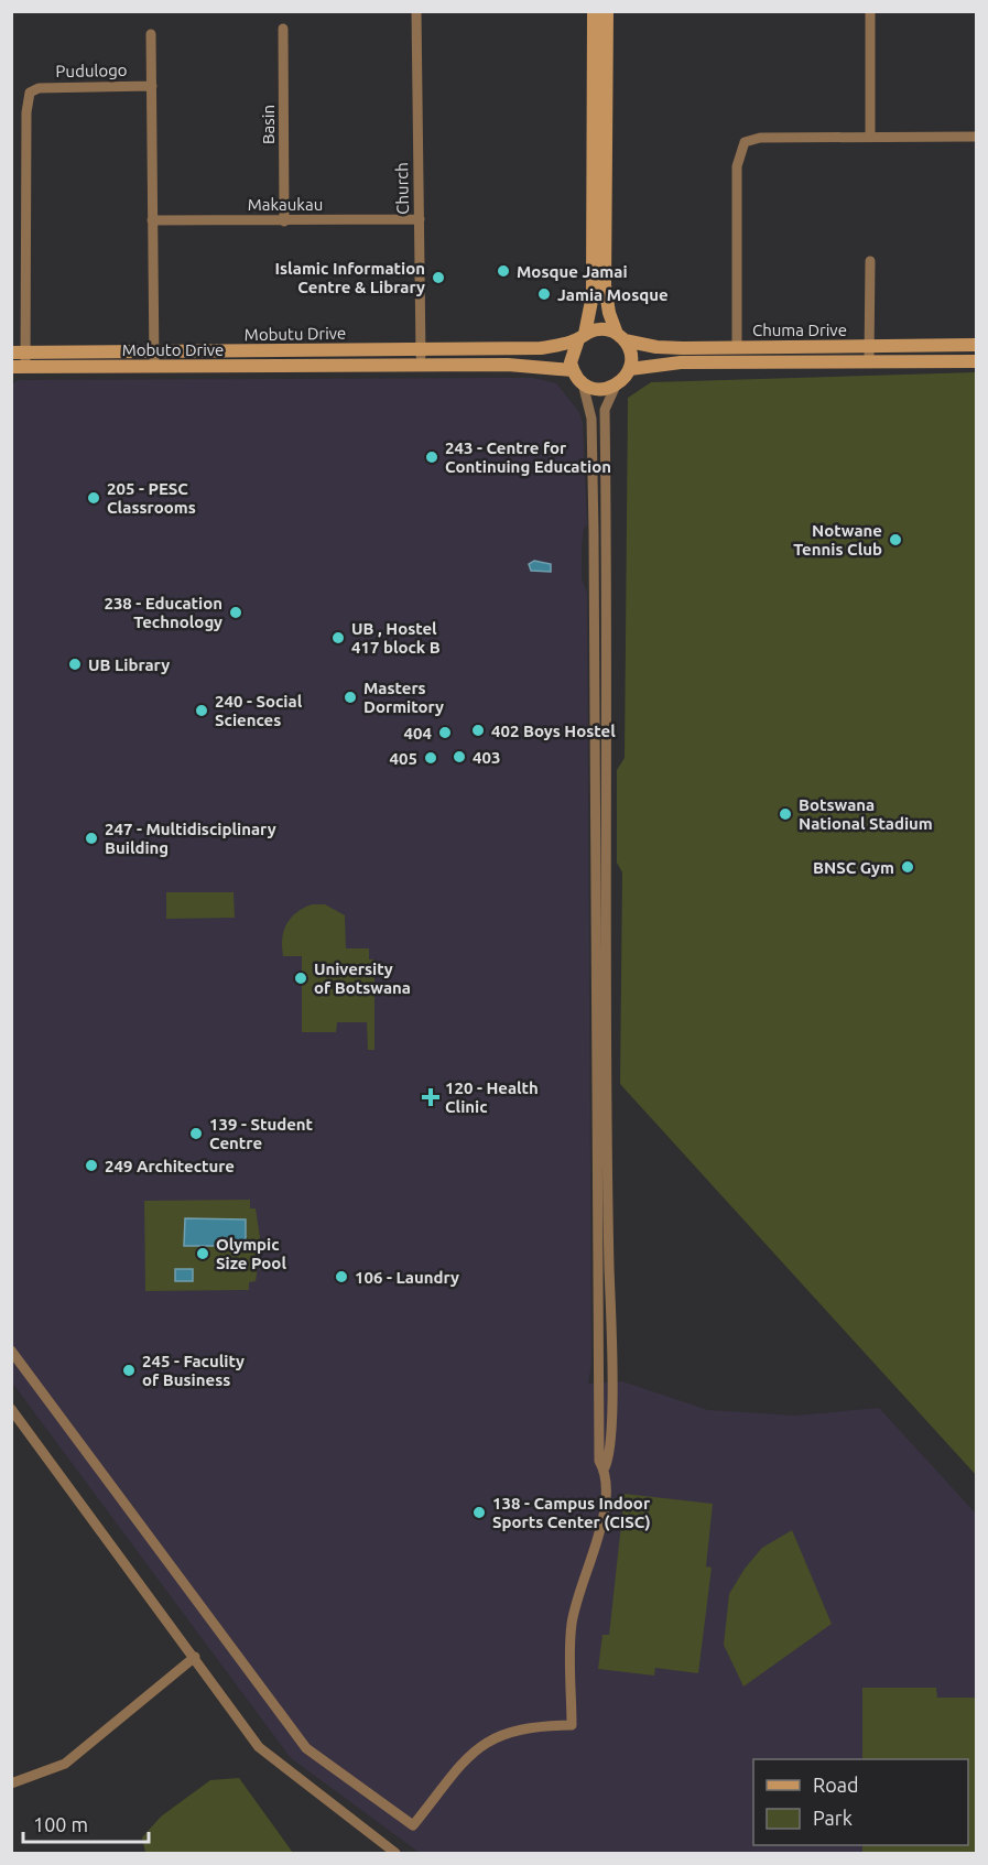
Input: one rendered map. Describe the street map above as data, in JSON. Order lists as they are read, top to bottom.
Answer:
{
  "streets": {
    "main road": ["Chuma Drive", "Mobutu Drive", "Mobuto Drive"],
    "street": [
      "Pudulogo",
      "Basin",
      "Church",
      "Makaukau"
    ]
  },
  "crossings": [
    ["Pudulogo", "Makaukau"],
    ["Pudulogo", "Mobutu Drive"],
    ["Pudulogo", "Mobuto Drive"],
    ["Basin", "Makaukau"],
    ["Church", "Makaukau"],
    ["Church", "Mobutu Drive"],
    ["Church", "Mobuto Drive"],
    ["Chuma Drive", "Mobutu Drive"],
    ["Chuma Drive", "Mobuto Drive"],
    ["Mobutu Drive", "Mobuto Drive"]
  ],
  "places": {
    "other": [
      "Mosque Jamai",
      "Islamic Information Centre & Library",
      "Jamia Mosque",
      "243 - Centre for Continuing Education",
      "205 - PESC Classrooms",
      "Notwane Tennis Club",
      "238 - Education Technology",
      "UB , Hostel 417 block B",
      "UB Library",
      "Masters Dormitory",
      "240 - Social Sciences",
      "402 Boys Hostel",
      "404",
      "403",
      "405",
      "Botswana National Stadium",
      "247 - Multidisciplinary Building",
      "BNSC Gym",
      "University of Botswana",
      "139 - Student Centre",
      "249 Architecture",
      "Olympic Size Pool",
      "106 - Laundry",
      "245 - Faculity of Business",
      "138 - Campus Indoor Sports Center (CISC)"
    ],
    "health": ["120 - Health Clinic"]
  },
  "legend": ["Road", "Park"],
  "scale_bar": "100 m"
}
